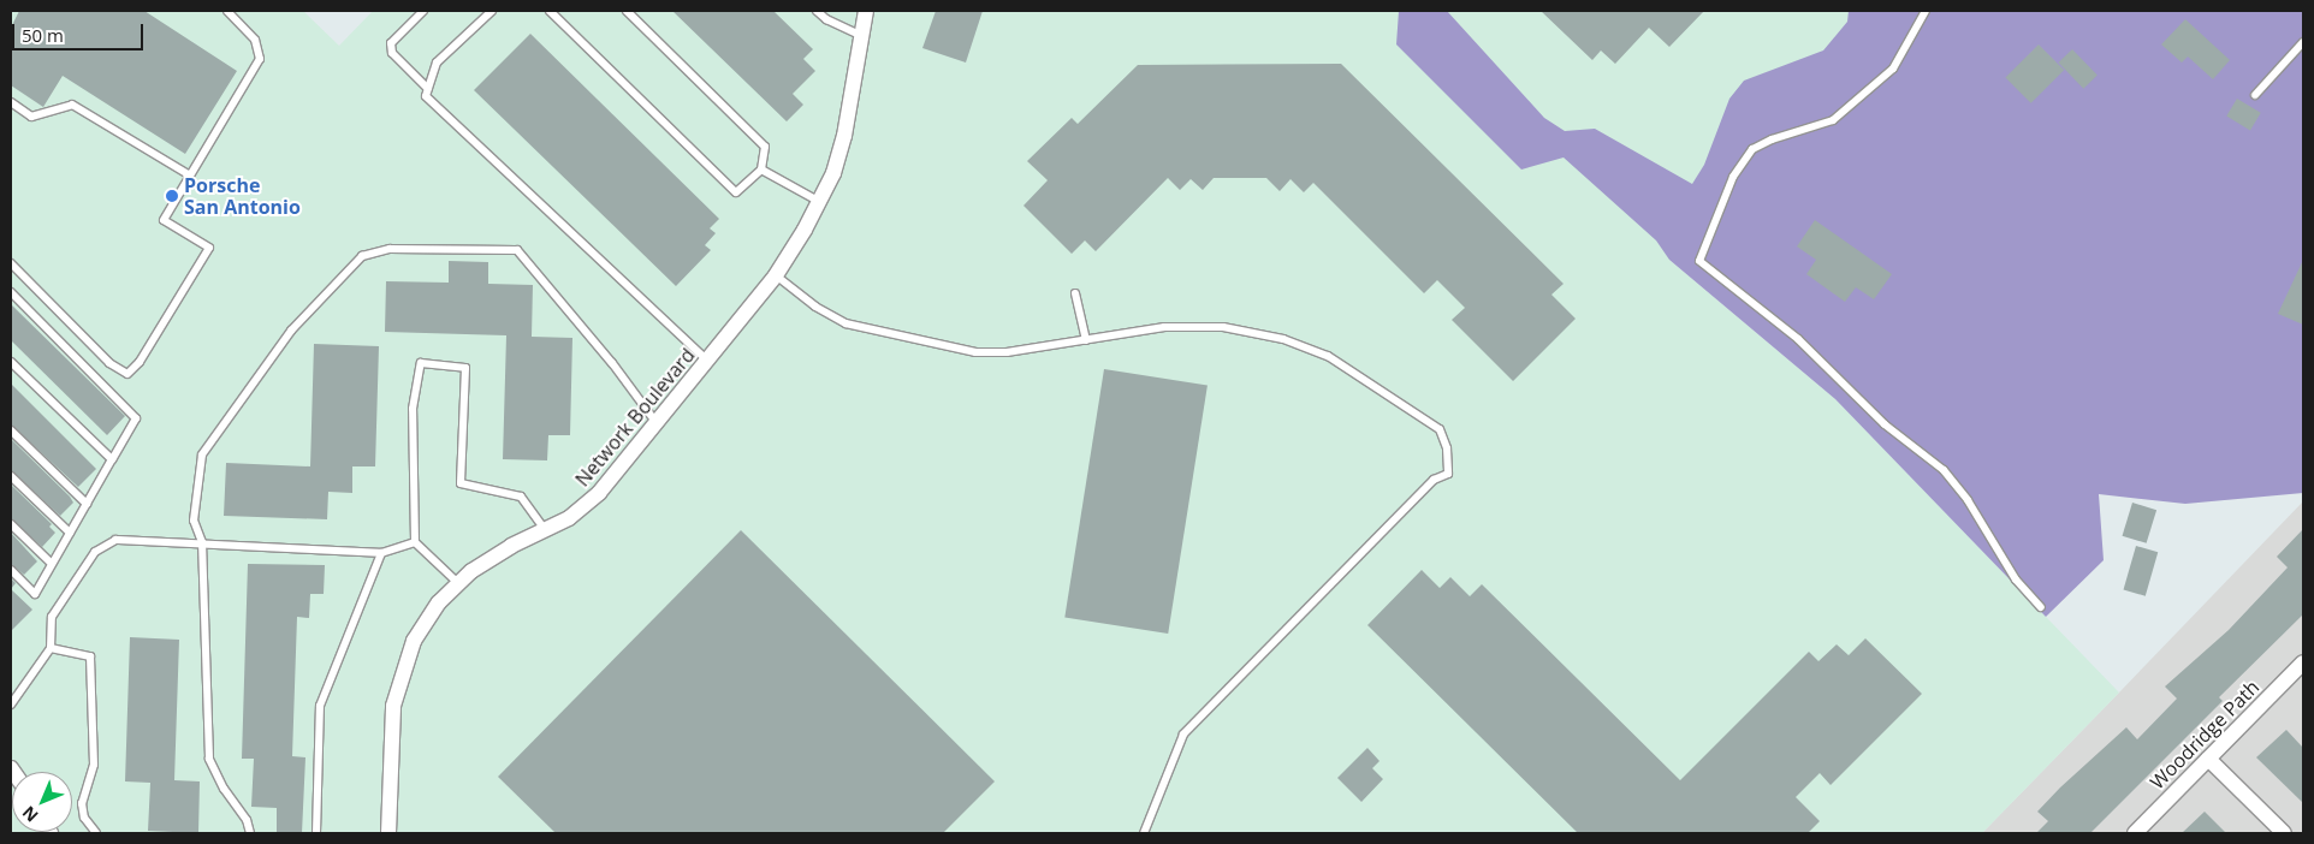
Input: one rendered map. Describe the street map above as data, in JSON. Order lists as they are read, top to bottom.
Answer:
{
  "streets": {
    "street": ["Network Boulevard", "Woodridge Path"]
  },
  "places": ["Porsche San Antonio"],
  "scale_bar": "50 m",
  "north": "bottom left"
}
